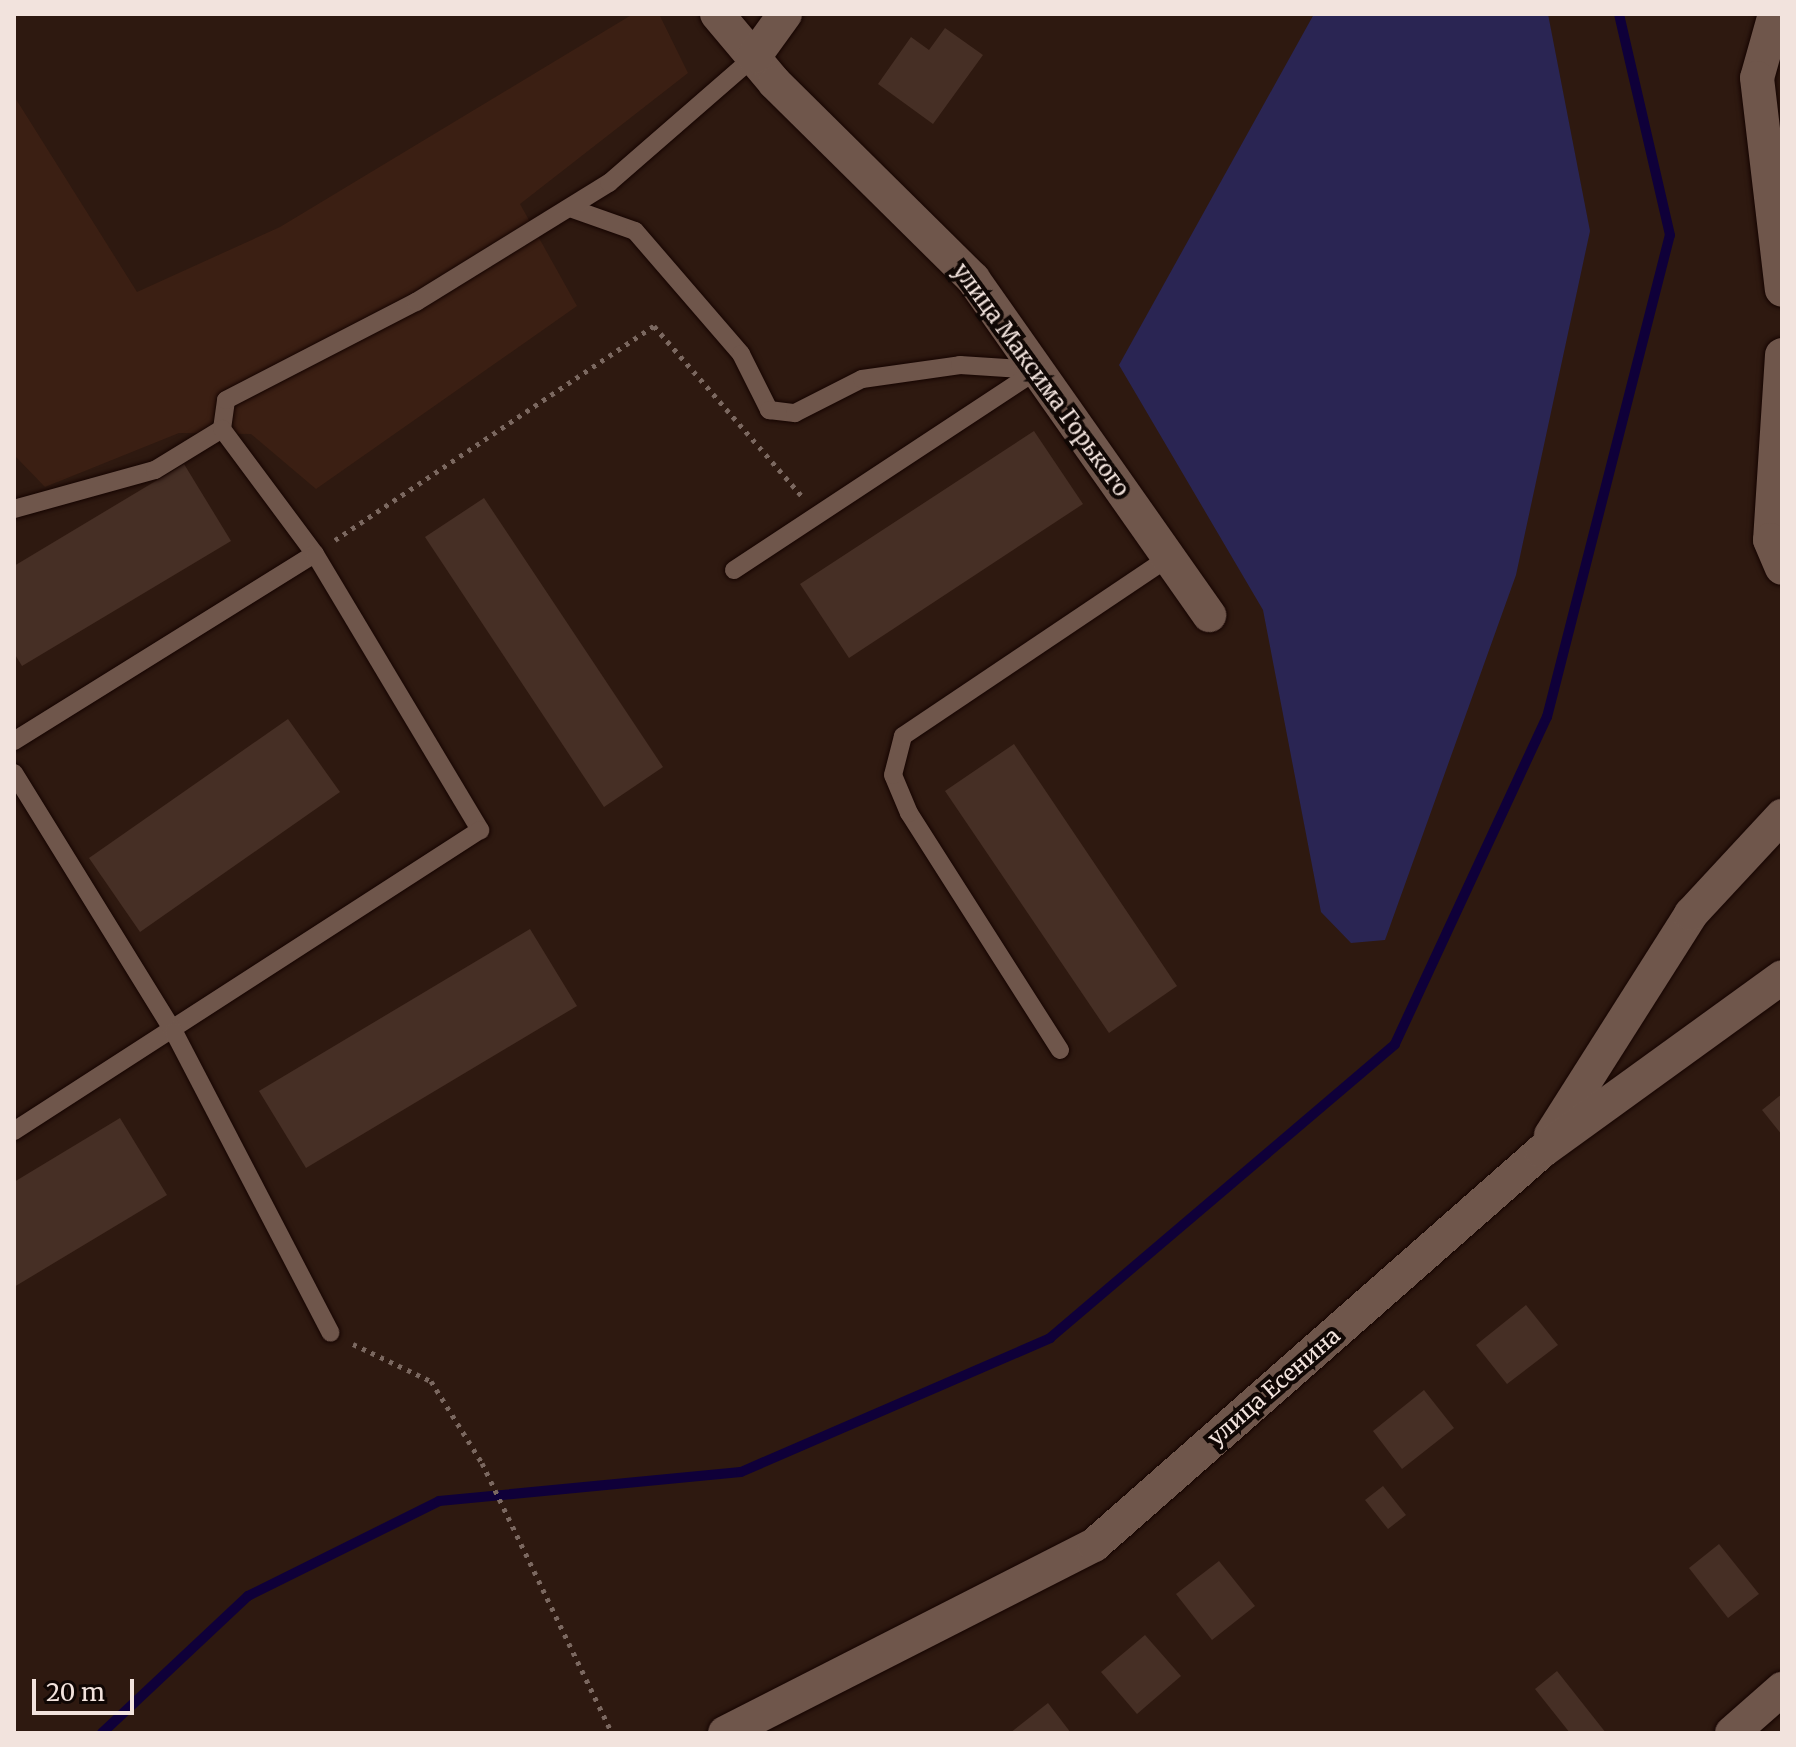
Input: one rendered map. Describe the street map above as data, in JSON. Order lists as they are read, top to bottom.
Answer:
{
  "streets": {
    "street": ["улица Максима Горького", "улица Есенина"]
  },
  "scale_bar": "20 m"
}
